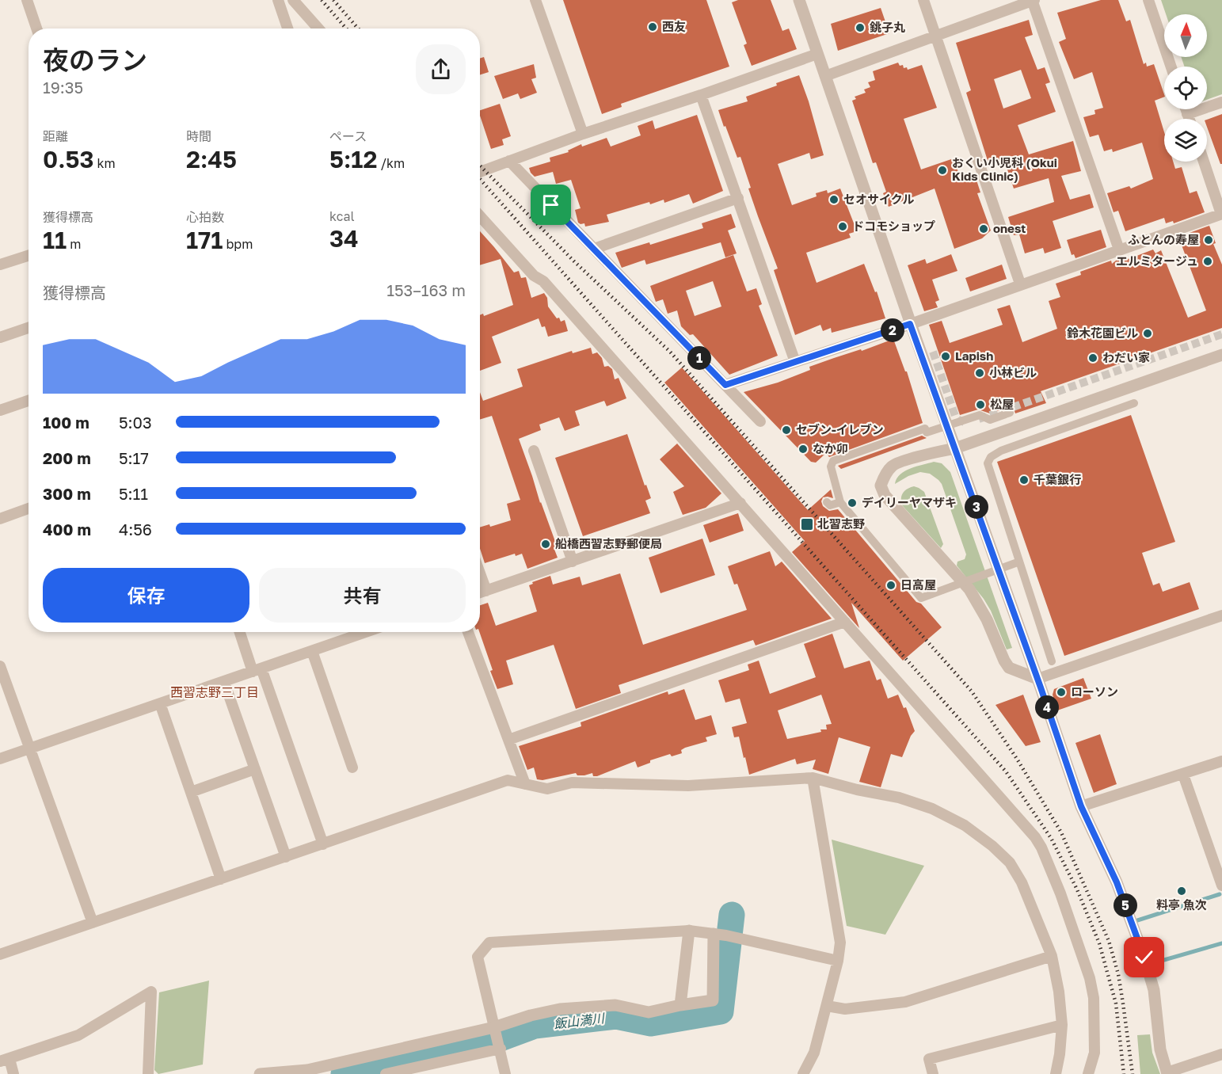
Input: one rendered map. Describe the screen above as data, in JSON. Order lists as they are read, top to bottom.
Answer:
{
  "districts": ["西習志野三丁目"],
  "water": ["飯山満川"],
  "places": {
    "other": [
      "西友",
      "銚子丸",
      "おくい小児科 (Okui Kids Clinic)",
      "セオサイクル",
      "ドコモショップ",
      "onest",
      "ふとんの寿屋",
      "エルミタージュ",
      "鈴木花園ビル",
      "Lapish",
      "わだい家",
      "小林ビル",
      "松屋",
      "セブン-イレブン",
      "なか卯",
      "千葉銀行",
      "デイリーヤマザキ",
      "船橋西習志野郵便局",
      "日高屋",
      "ローソン",
      "料亭 魚次"
    ],
    "transit": ["北習志野"]
  },
  "north": "top",
  "page": {
    "heading": ["夜のラン", "19:35"],
    "stats": [
      ["距離", "0.53 km"],
      ["時間", "2:45"],
      ["ペース", "5:12 /km"],
      ["獲得標高", "11 m"],
      ["心拍数", "171 bpm"],
      ["kcal", "34"]
    ],
    "chart": ["獲得標高", "153–163 m"],
    "pins": [
      "2",
      "1",
      "3",
      "4",
      "5"
    ],
    "list": [
      {
        "name": "100 m",
        "note": "5:03"
      },
      {
        "name": "200 m",
        "note": "5:17"
      },
      {
        "name": "300 m",
        "note": "5:11"
      },
      {
        "name": "400 m",
        "note": "4:56"
      }
    ],
    "buttons": ["保存", "共有"]
  }
}
